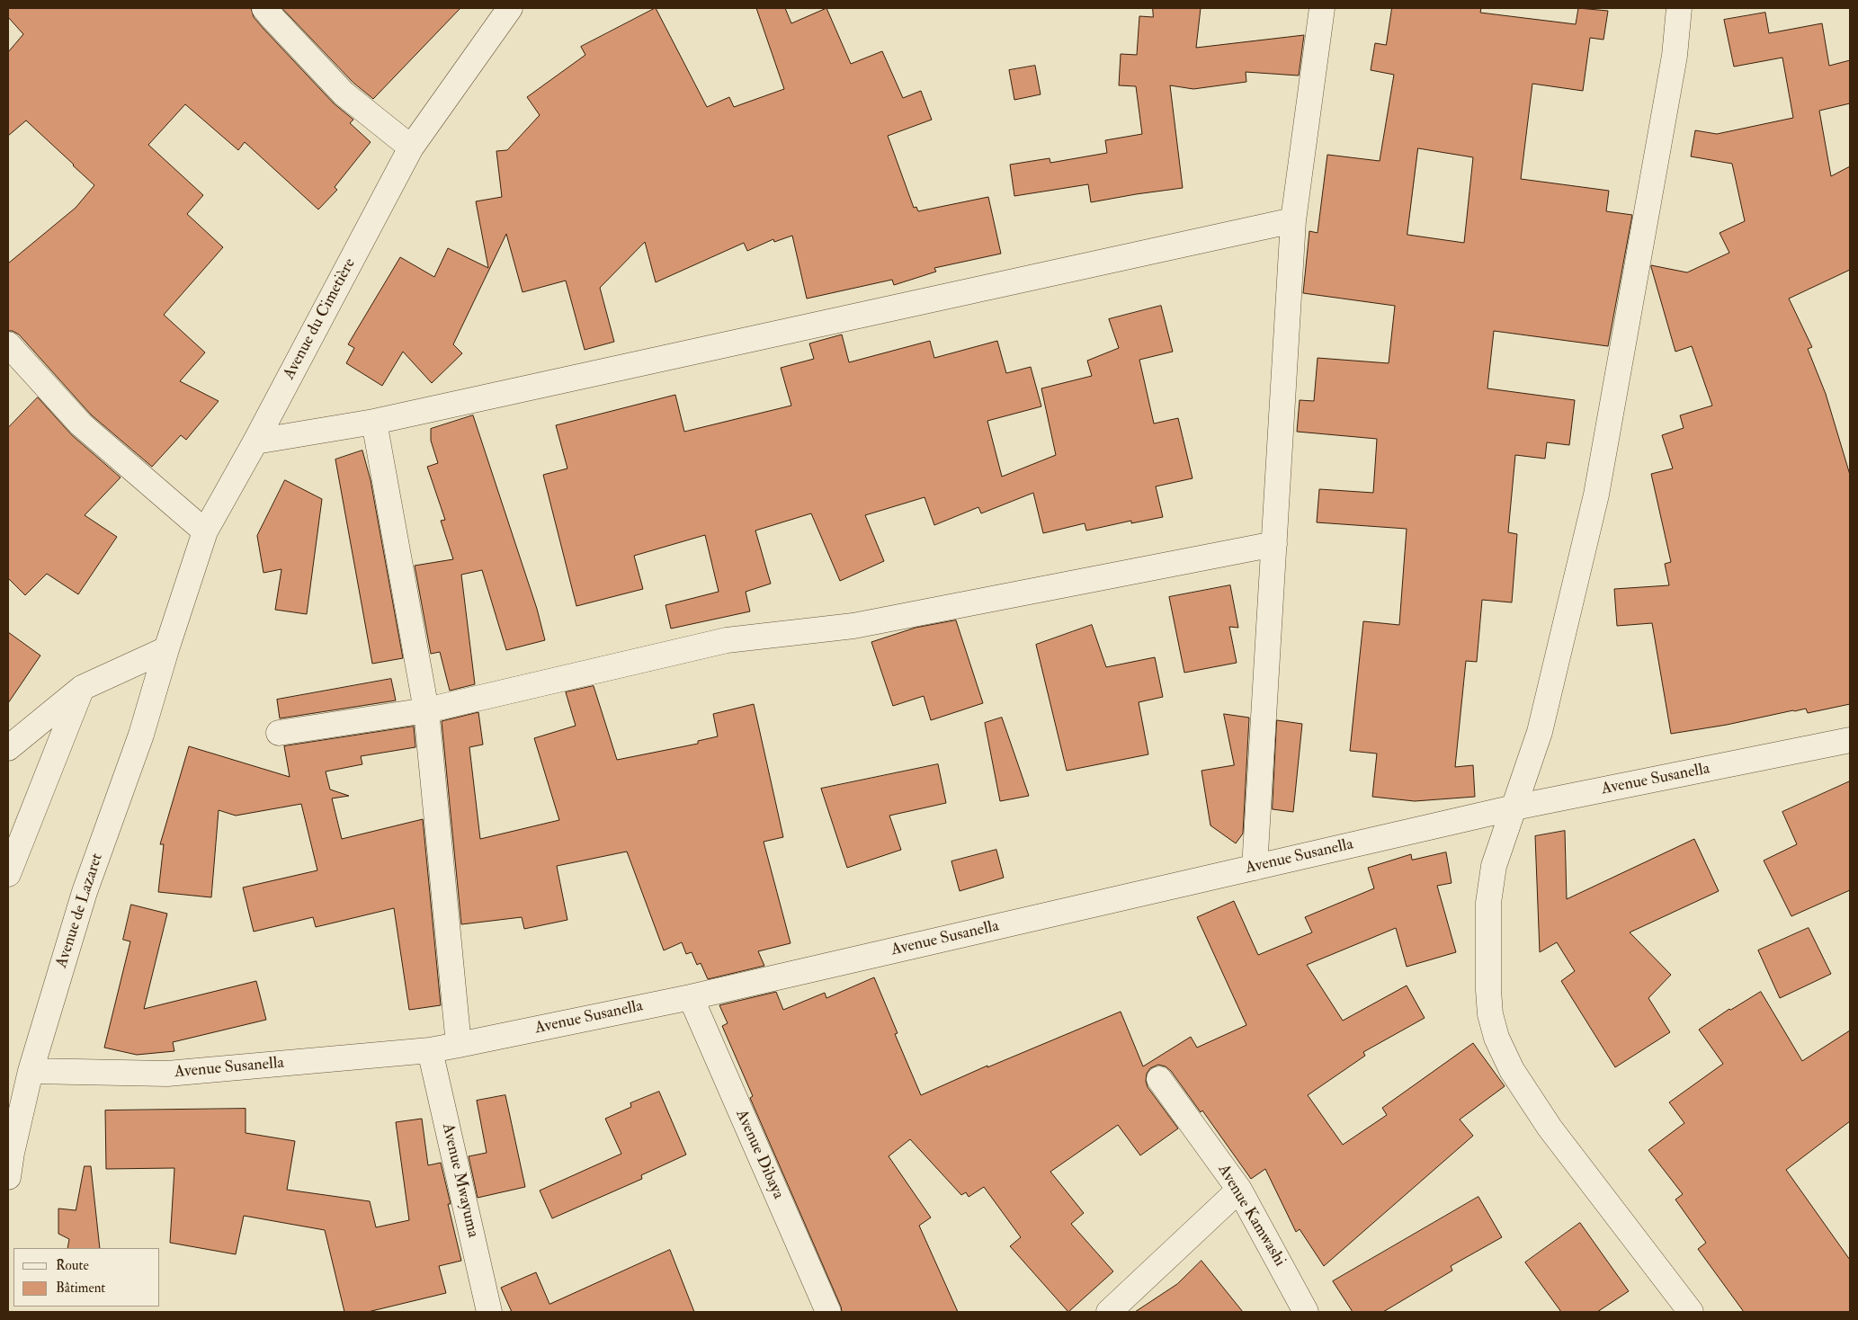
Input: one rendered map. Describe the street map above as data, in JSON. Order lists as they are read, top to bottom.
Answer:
{
  "streets": {
    "street": [
      "Avenue du Cimetière",
      "Avenue Susanella",
      "Avenue de Lazaret",
      "Avenue Dibaya",
      "Avenue Mwayuma",
      "Avenue Kamwashi"
    ]
  },
  "crossings": [
    ["Avenue du Cimetière", "Avenue de Lazaret"],
    ["Avenue Susanella", "Avenue de Lazaret"],
    ["Avenue Susanella", "Avenue Dibaya"],
    ["Avenue Susanella", "Avenue Mwayuma"]
  ],
  "legend": ["Route", "Bâtiment"]
}
